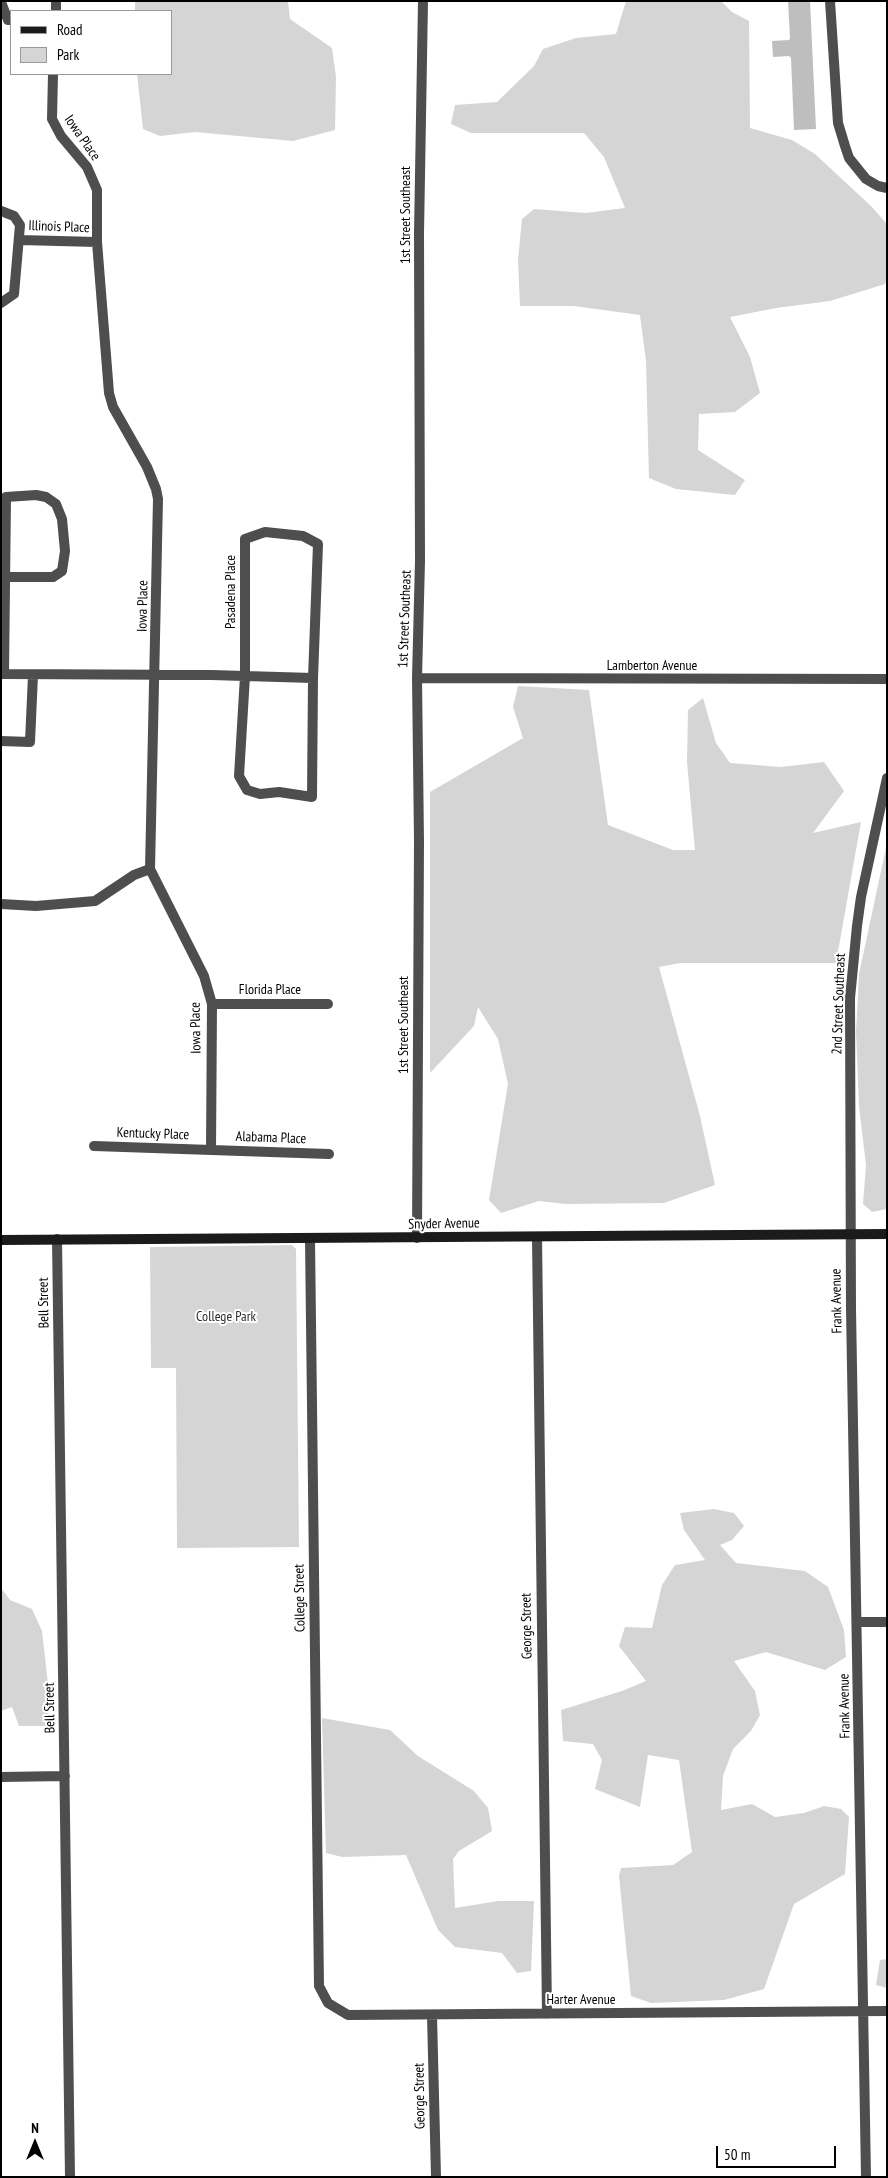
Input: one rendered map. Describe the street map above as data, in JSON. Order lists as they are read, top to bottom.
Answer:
{
  "streets": {
    "main road": ["Snyder Avenue"],
    "street": [
      "Iowa Place",
      "1st Street Southeast",
      "Illinois Place",
      "Pasadena Place",
      "Lamberton Avenue",
      "Florida Place",
      "2nd Street Southeast",
      "Kentucky Place",
      "Alabama Place",
      "Frank Avenue",
      "Bell Street",
      "College Street",
      "George Street",
      "Harter Avenue"
    ]
  },
  "crossings": [
    ["Iowa Place", "Illinois Place"],
    ["Iowa Place", "Florida Place"],
    ["Iowa Place", "Kentucky Place"],
    ["Iowa Place", "Alabama Place"],
    ["1st Street Southeast", "Lamberton Avenue"],
    ["1st Street Southeast", "Snyder Avenue"],
    ["2nd Street Southeast", "Snyder Avenue"],
    ["2nd Street Southeast", "Frank Avenue"],
    ["Kentucky Place", "Alabama Place"],
    ["Snyder Avenue", "Frank Avenue"],
    ["Snyder Avenue", "Bell Street"],
    ["Snyder Avenue", "College Street"],
    ["Snyder Avenue", "George Street"],
    ["Frank Avenue", "Harter Avenue"],
    ["College Street", "Harter Avenue"],
    ["George Street", "Harter Avenue"]
  ],
  "parks": ["College Park"],
  "legend": ["Road", "Park"],
  "scale_bar": "50 m",
  "north": "top"
}
